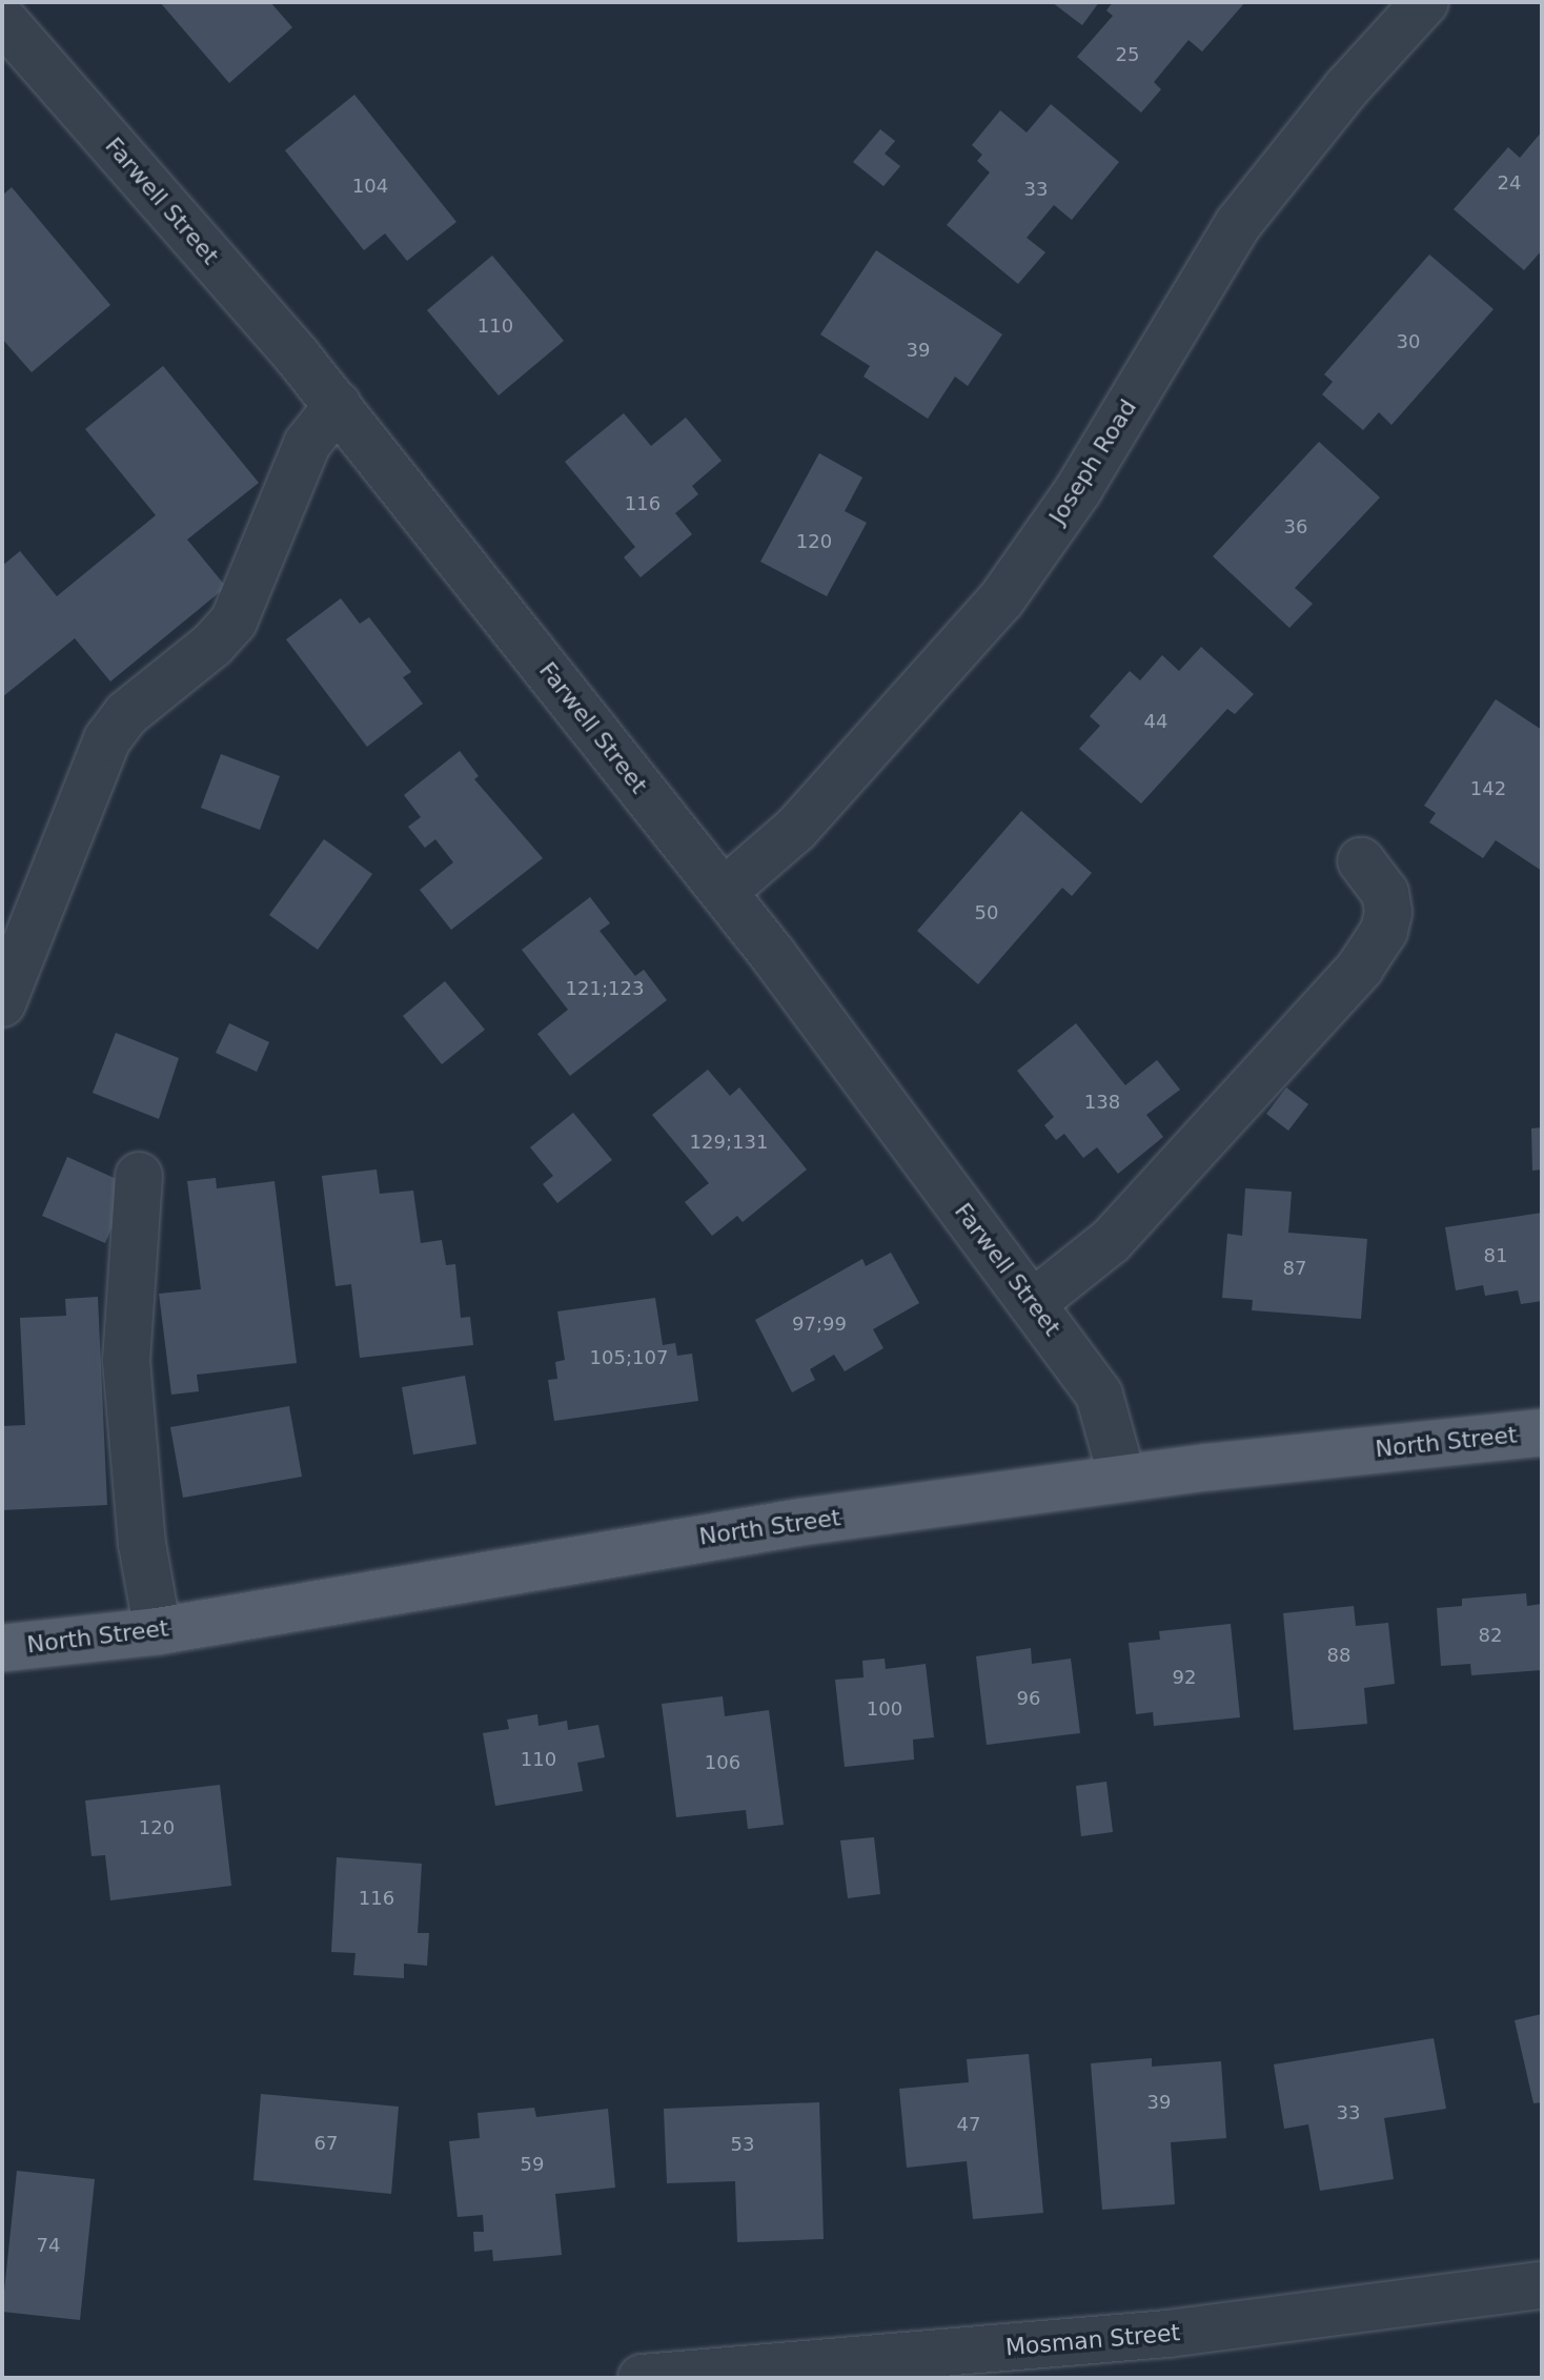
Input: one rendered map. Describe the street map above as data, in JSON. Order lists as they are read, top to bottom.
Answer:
{
  "streets": {
    "main road": ["North Street"],
    "street": ["Farwell Street", "Joseph Road", "Mosman Street"]
  },
  "crossings": [
    ["Farwell Street", "Joseph Road"],
    ["Farwell Street", "North Street"]
  ],
  "house_numbers": [
    "25",
    "24",
    "104",
    "33",
    "110",
    "30",
    "39",
    "116",
    "36",
    "120",
    "44",
    "142",
    "50",
    "121;123",
    "138",
    "129;131",
    "81",
    "87",
    "97;99",
    "105;107",
    "82",
    "88",
    "92",
    "96",
    "100",
    "110",
    "106",
    "120",
    "116",
    "39",
    "33",
    "47",
    "67",
    "53",
    "59",
    "74"
  ]
}
